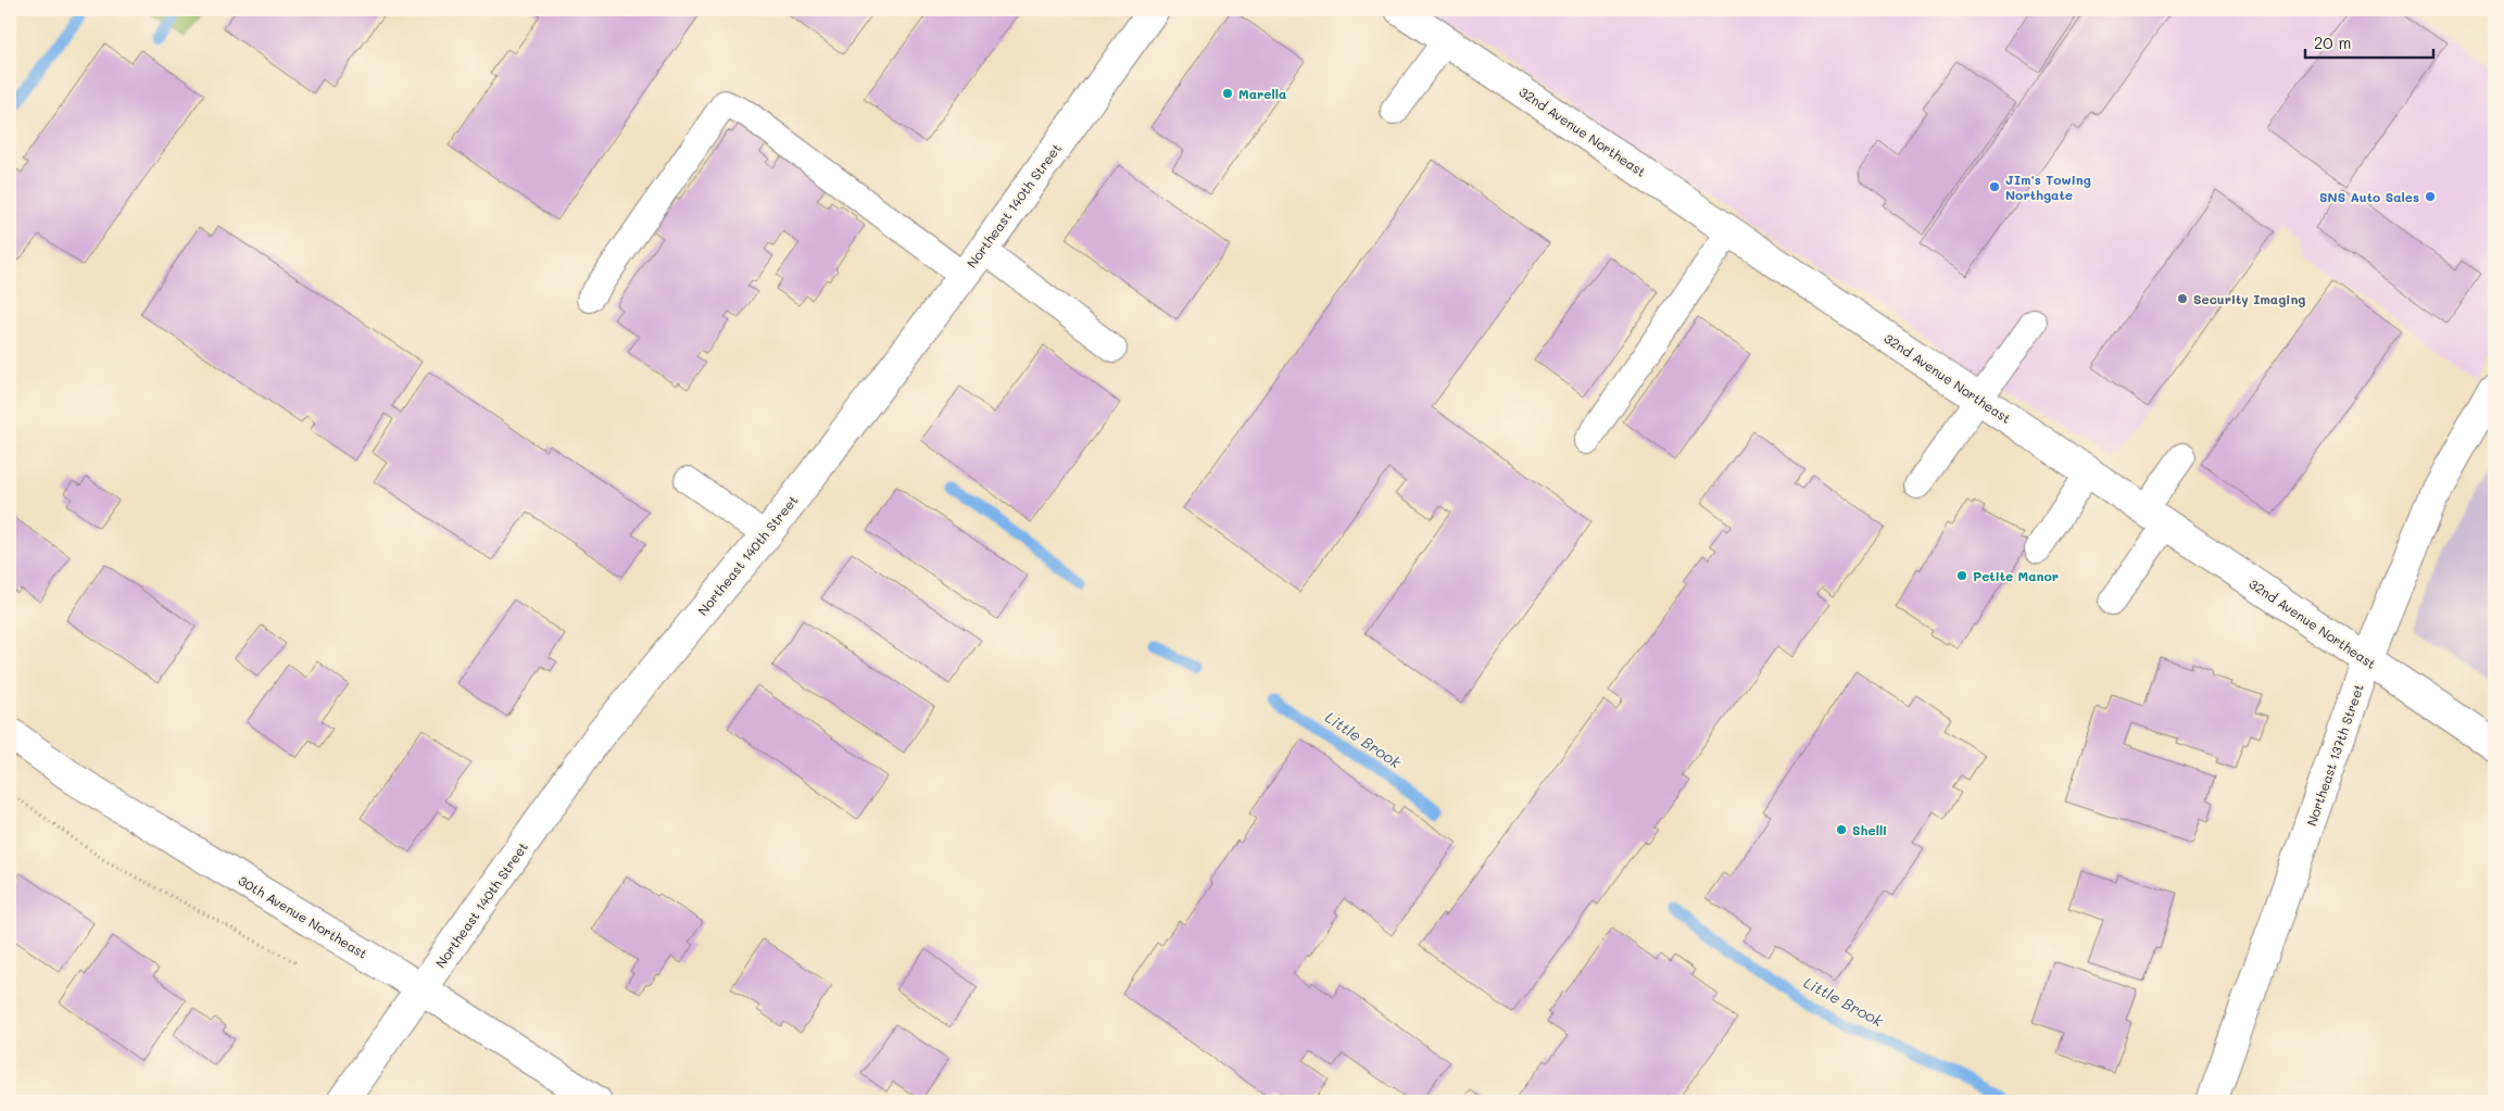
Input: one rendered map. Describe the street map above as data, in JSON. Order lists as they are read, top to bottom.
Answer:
{
  "streets": {
    "street": [
      "32nd Avenue Northeast",
      "Northeast 140th Street",
      "Northeast 137th Street",
      "30th Avenue Northeast"
    ]
  },
  "crossings": [
    ["32nd Avenue Northeast", "Northeast 137th Street"],
    ["Northeast 140th Street", "30th Avenue Northeast"]
  ],
  "water": ["Little Brook"],
  "places": [
    "Marella",
    "JIm's Towing Northgate",
    "SNS Auto Sales",
    "Security Imaging",
    "Petite Manor",
    "Shelli"
  ],
  "scale_bar": "20 m"
}
